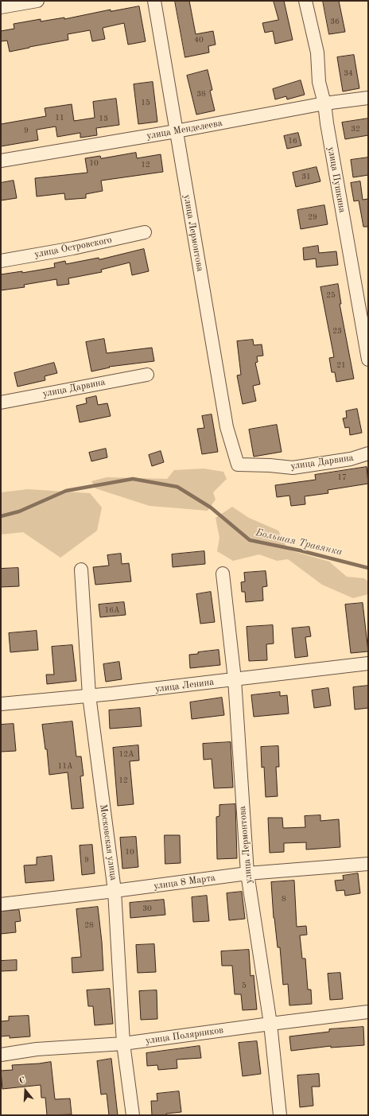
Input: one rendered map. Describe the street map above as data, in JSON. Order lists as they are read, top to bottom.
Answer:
{
  "streets": {
    "street": [
      "улица Менделеева",
      "улица Пушкина",
      "улица Лермонтова",
      "улица Островского",
      "улица Дарвина",
      "улица Ленина",
      "Московская улица",
      "улица 8 Марта",
      "улица Полярников"
    ]
  },
  "crossings": [
    ["улица Менделеева", "улица Пушкина"],
    ["улица Менделеева", "улица Лермонтова"],
    ["улица Лермонтова", "улица Дарвина"],
    ["улица Лермонтова", "улица Ленина"],
    ["улица Лермонтова", "улица 8 Марта"],
    ["улица Лермонтова", "улица Полярников"],
    ["улица Ленина", "Московская улица"],
    ["Московская улица", "улица 8 Марта"],
    ["Московская улица", "улица Полярников"]
  ],
  "water": ["Большая Травянка"],
  "house_numbers": [
    "36",
    "40",
    "34",
    "38",
    "15",
    "11",
    "13",
    "32",
    "9",
    "16",
    "10",
    "12",
    "31",
    "29",
    "25",
    "23",
    "21",
    "17",
    "16А",
    "12А",
    "11А",
    "12",
    "10",
    "9",
    "8",
    "30",
    "28",
    "5"
  ],
  "north": "top"
}
